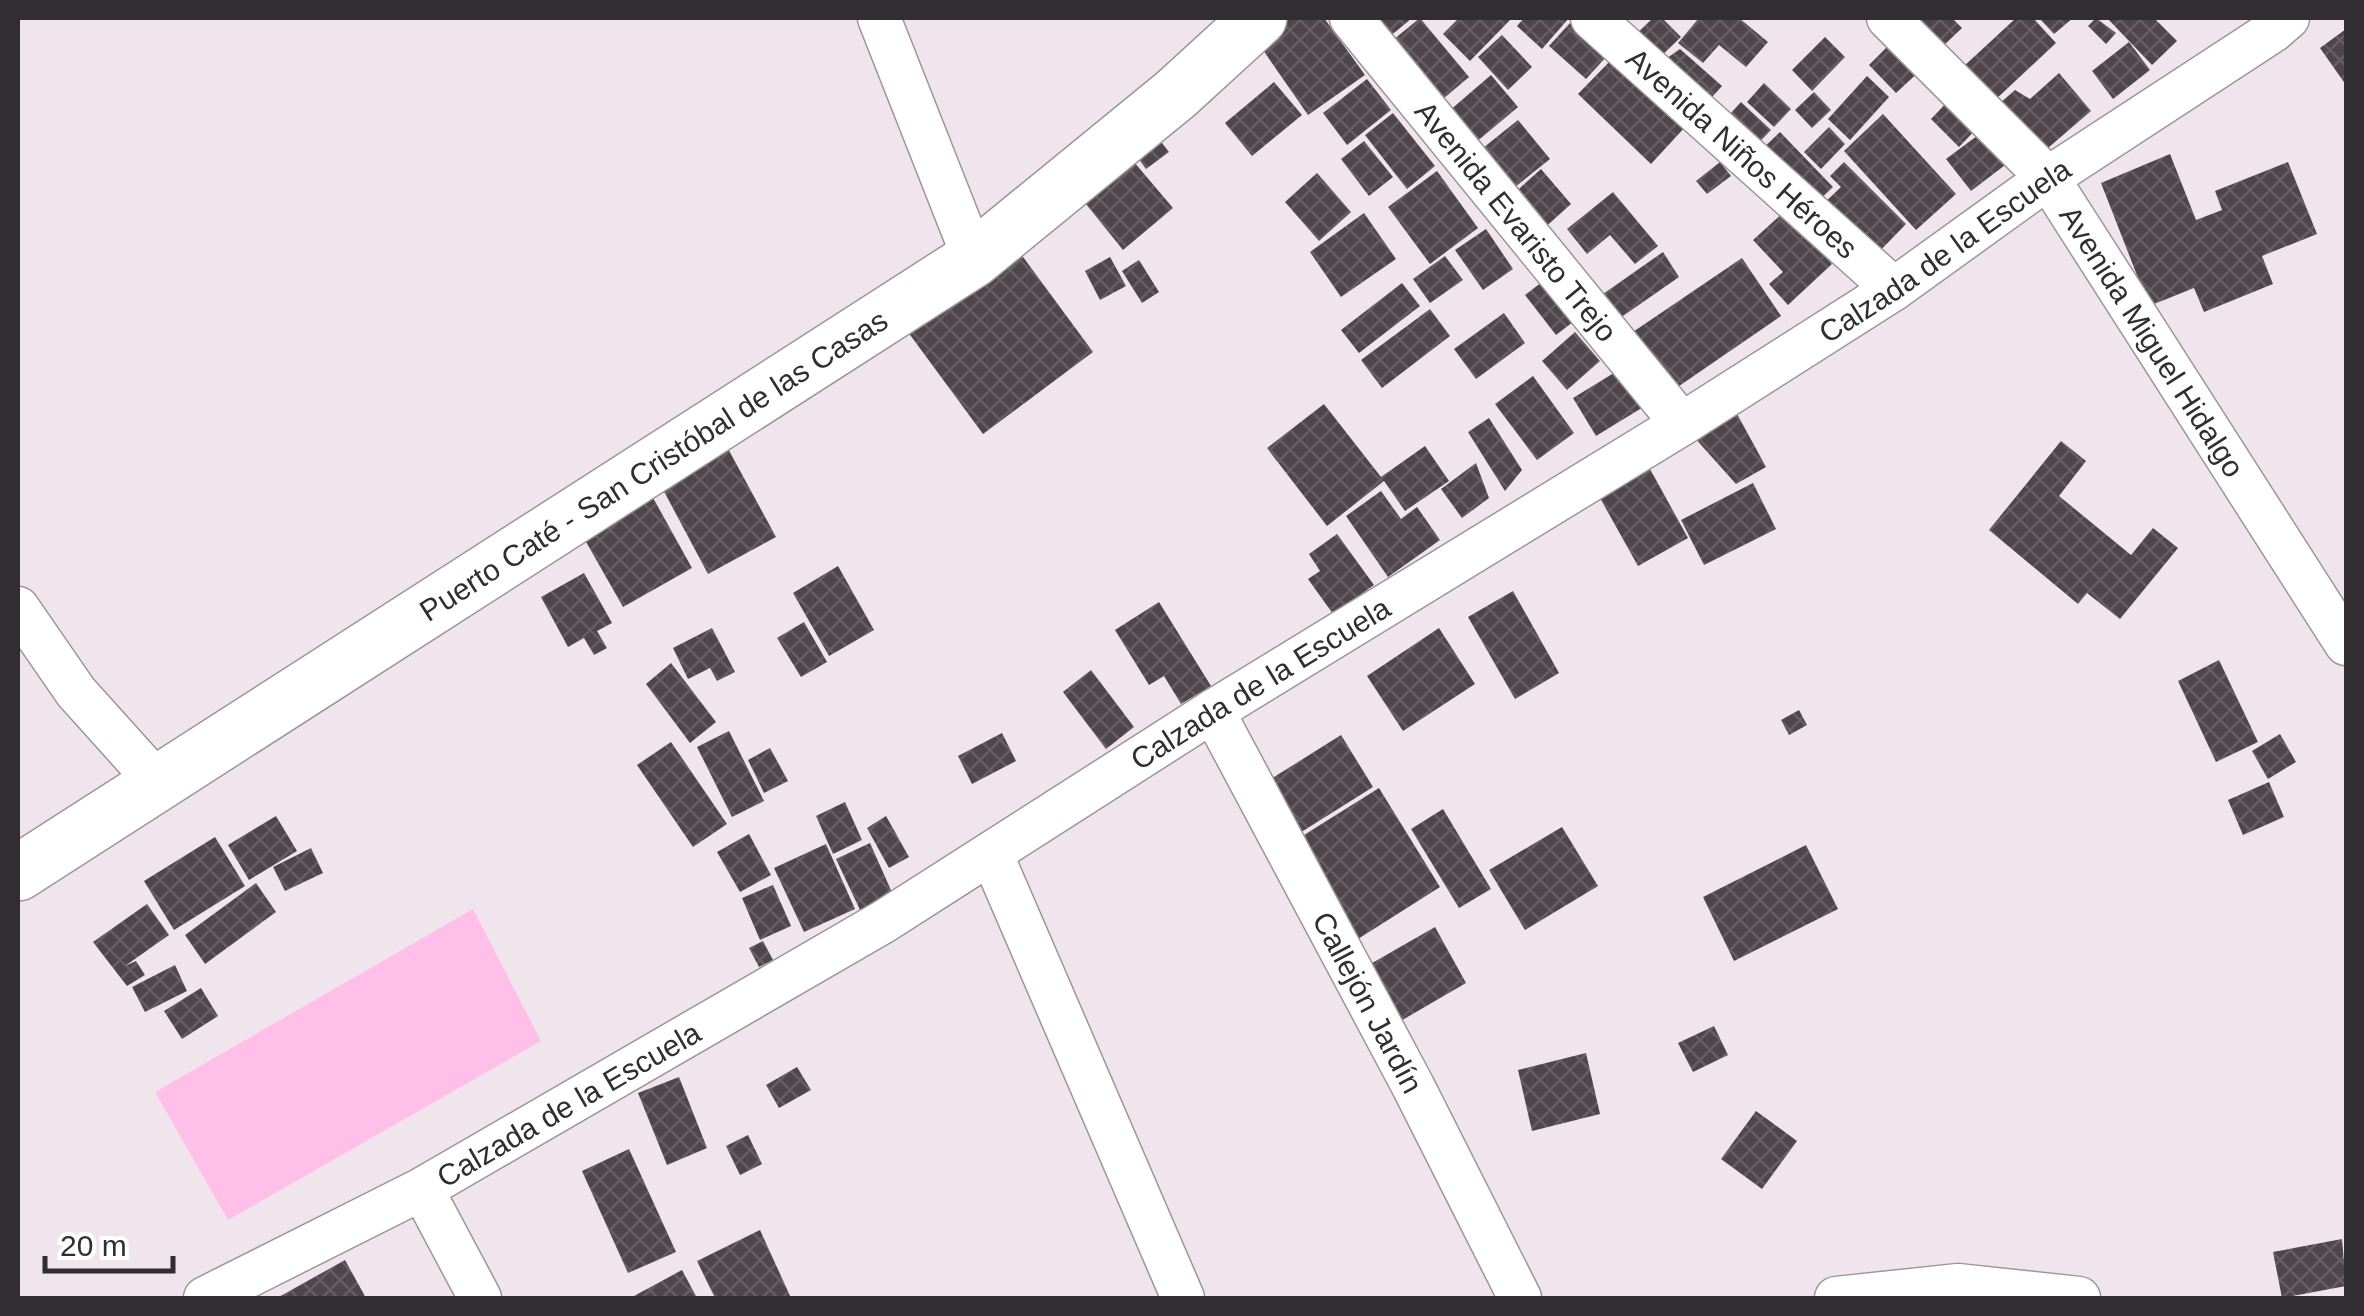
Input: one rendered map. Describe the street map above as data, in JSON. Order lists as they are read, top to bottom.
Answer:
{
  "streets": {
    "main road": ["Puerto Caté - San Cristóbal de las Casas"],
    "street": [
      "Avenida Niños Héroes",
      "Avenida Evaristo Trejo",
      "Calzada de la Escuela",
      "Avenida Miguel Hidalgo",
      "Callejón Jardín"
    ]
  },
  "crossings": [
    ["Avenida Niños Héroes", "Calzada de la Escuela"],
    ["Avenida Evaristo Trejo", "Calzada de la Escuela"],
    ["Calzada de la Escuela", "Avenida Miguel Hidalgo"],
    ["Calzada de la Escuela", "Callejón Jardín"]
  ],
  "scale_bar": "20 m"
}
